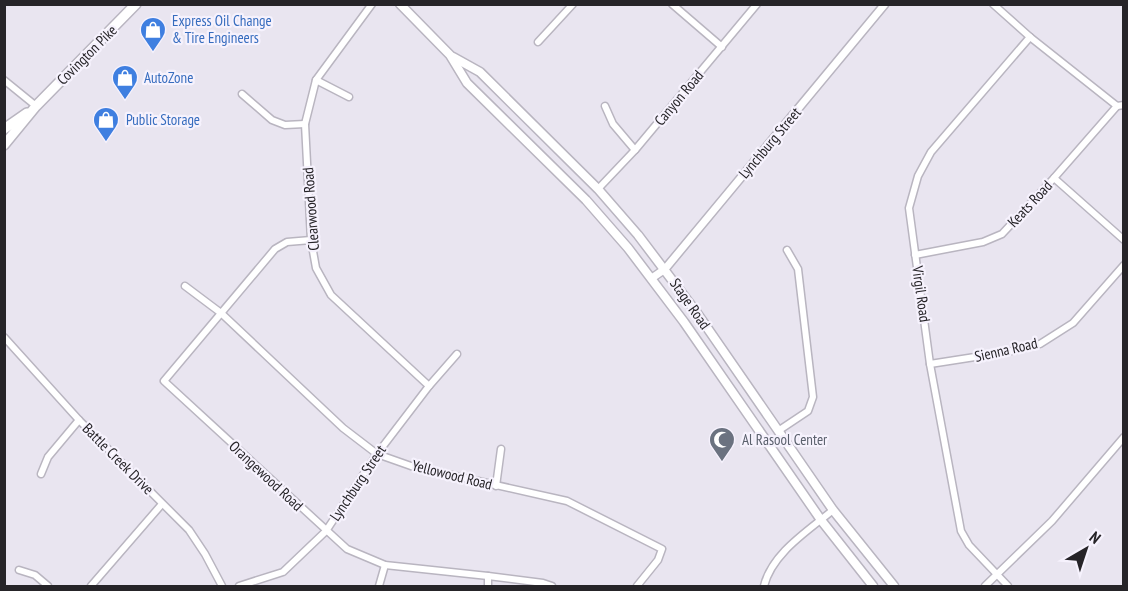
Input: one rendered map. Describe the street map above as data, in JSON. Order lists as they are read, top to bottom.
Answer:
{
  "streets": {
    "main road": ["Covington Pike", "Stage Road"],
    "street": [
      "Canyon Road",
      "Lynchburg Street",
      "Keats Road",
      "Clearwood Road",
      "Virgil Road",
      "Sienna Road",
      "Battle Creek Drive",
      "Yellowood Road",
      "Orangewood Road"
    ]
  },
  "crossings": [
    ["Canyon Road", "Stage Road"],
    ["Lynchburg Street", "Clearwood Road"],
    ["Lynchburg Street", "Stage Road"],
    ["Lynchburg Street", "Yellowood Road"],
    ["Lynchburg Street", "Orangewood Road"],
    ["Keats Road", "Virgil Road"],
    ["Virgil Road", "Sienna Road"],
    ["Yellowood Road", "Orangewood Road"]
  ],
  "places": {
    "shop": ["Express Oil Change & Tire Engineers", "AutoZone", "Public Storage"],
    "mosque": ["Al Rasool Center"]
  },
  "north": "top right"
}
